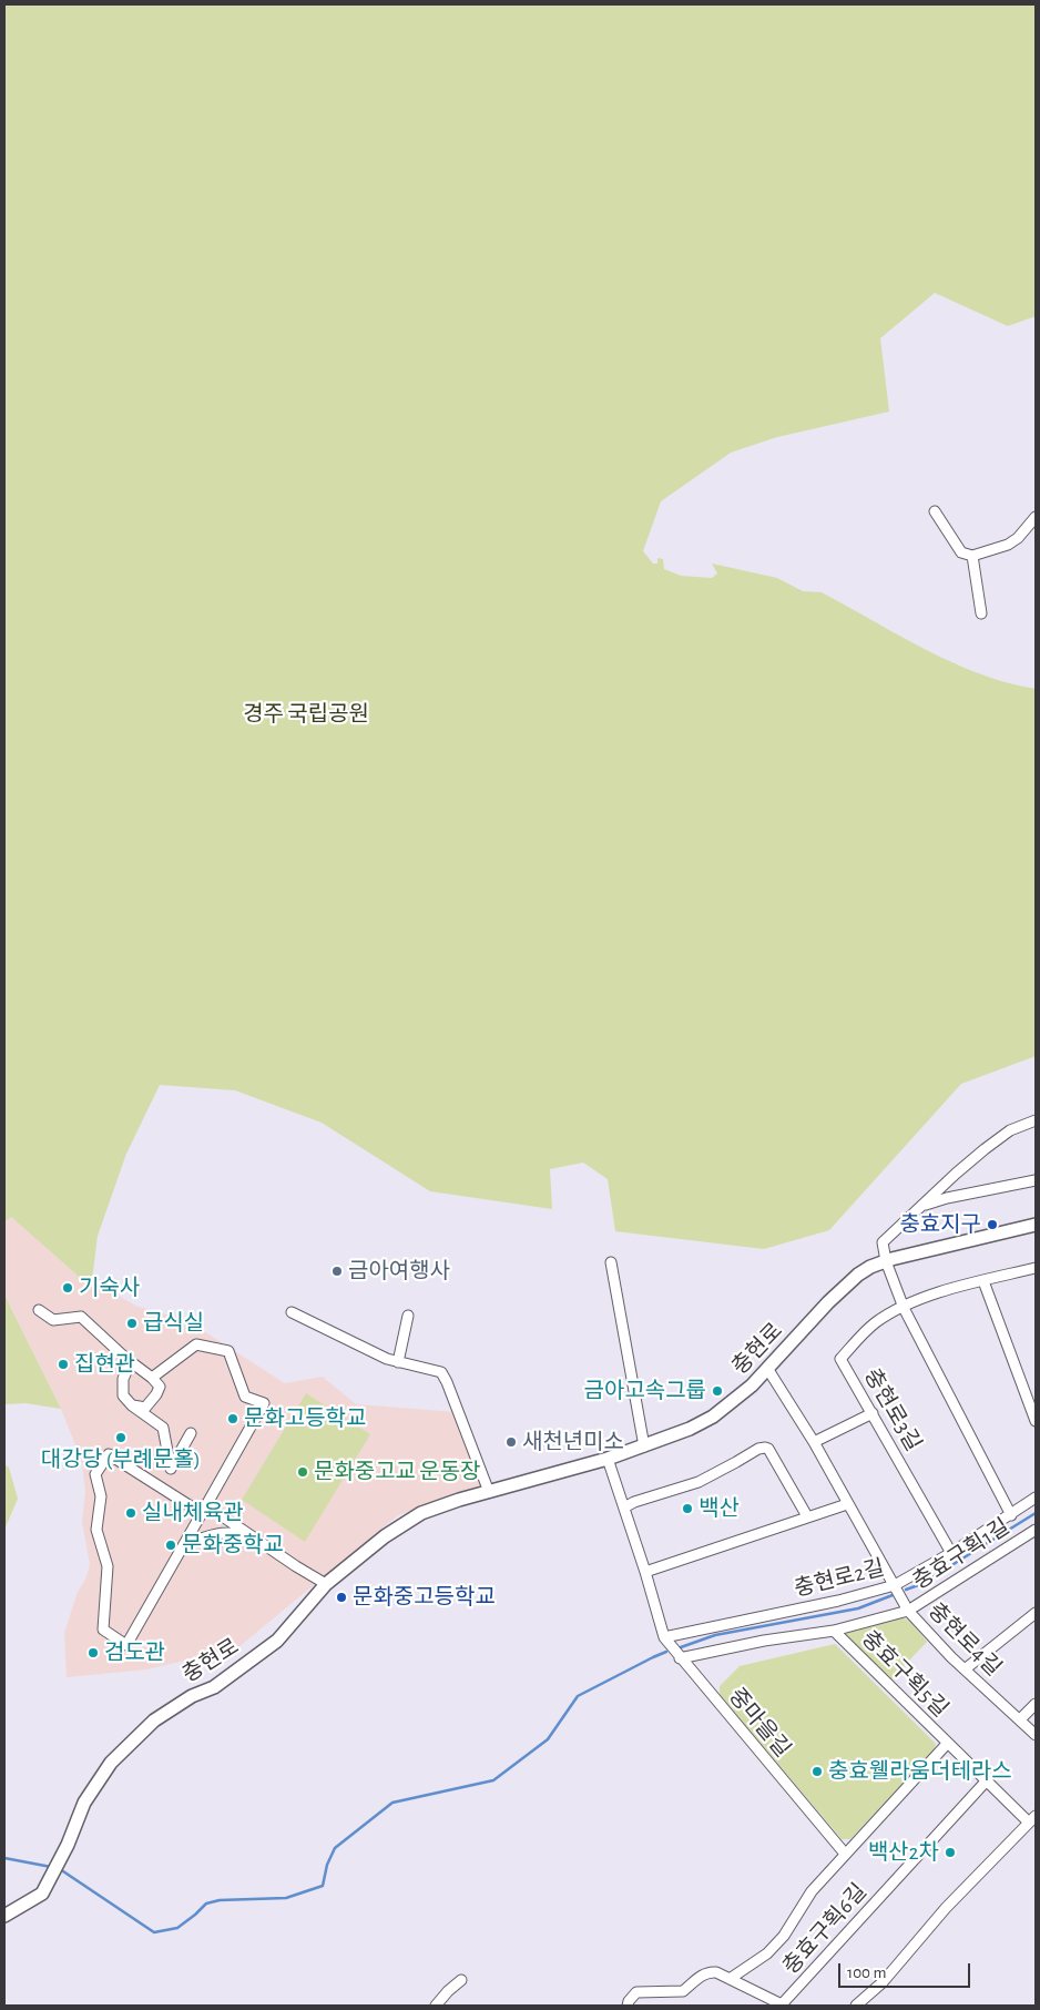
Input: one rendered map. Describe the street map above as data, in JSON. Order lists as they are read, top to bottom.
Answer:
{
  "streets": {
    "street": [
      "충현로",
      "충현로3길",
      "충효구획1길",
      "충현로2길",
      "충현로4길",
      "충효구획5길",
      "중마을길",
      "충효구획6길"
    ]
  },
  "crossings": [
    ["충현로", "충현로4길"],
    ["충현로", "중마을길"],
    ["충현로3길", "충현로2길"],
    ["충효구획1길", "충현로4길"],
    ["충효구획1길", "충효구획5길"],
    ["충효구획1길", "중마을길"],
    ["충현로2길", "충현로4길"],
    ["충현로2길", "중마을길"],
    ["충효구획5길", "중마을길"],
    ["충효구획5길", "충효구획6길"]
  ],
  "parks": ["경주 국립공원"],
  "places": [
    "충효지구",
    "금아여행사",
    "기숙사",
    "급식실",
    "집현관",
    "금아고속그룹",
    "문화고등학교",
    "대강당 (부례문홀)",
    "새천년미소",
    "문화중고교 운동장",
    "백산",
    "실내체육관",
    "문화중학교",
    "문화중고등학교",
    "검도관",
    "충효웰라움더테라스",
    "백산2차"
  ],
  "scale_bar": "100 m"
}
